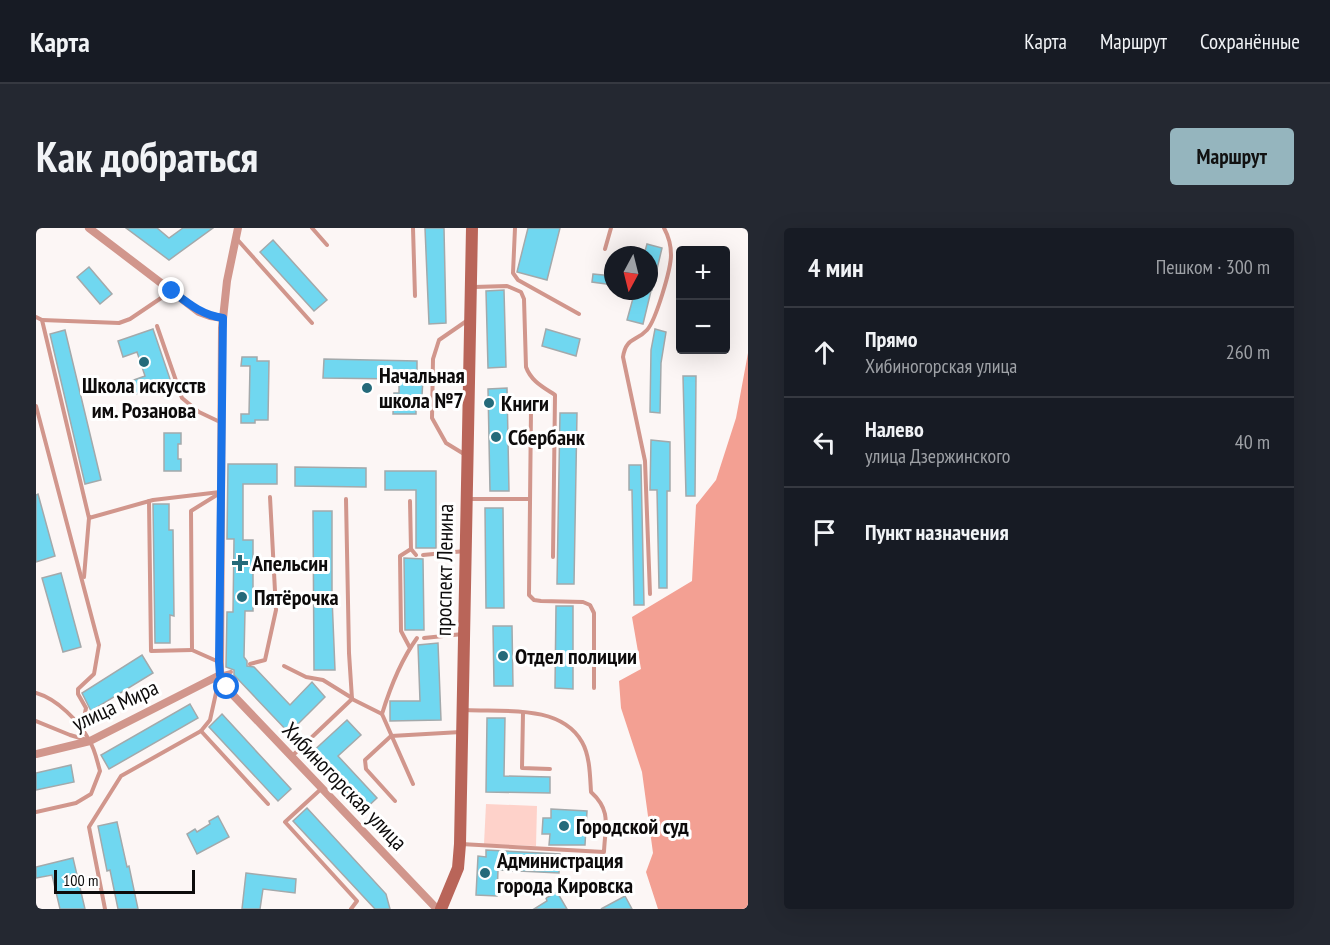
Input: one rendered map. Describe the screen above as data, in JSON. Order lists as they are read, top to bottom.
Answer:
{
  "streets": {
    "main road": ["проспект Ленина"],
    "street": ["улица Мира", "Хибиногорская улица"]
  },
  "crossings": [
    ["проспект Ленина", "Хибиногорская улица"],
    ["улица Мира", "Хибиногорская улица"]
  ],
  "places": {
    "other": [
      "Школа искусств им. Розанова",
      "Начальная школа №7",
      "Книги",
      "Сбербанк",
      "Пятёрочка",
      "Отдел полиции",
      "Городской суд",
      "Администрация города Кировска"
    ],
    "health": ["Апельсин"]
  },
  "scale_bar": "100 m",
  "north": "bottom",
  "page": {
    "header": "Карта",
    "nav": ["Карта", "Маршрут", "Сохранённые"],
    "buttons": "Маршрут",
    "title": "Как добраться",
    "heading": ["4 мин", "Пешком · 300 m"],
    "map_buttons": ["+", "−"],
    "list": [
      ["Прямо", "Хибиногорская улица", "260 m"],
      ["Налево", "улица Дзержинского", "40 m"],
      "Пункт назначения"
    ],
    "scale": "100 m"
  }
}
